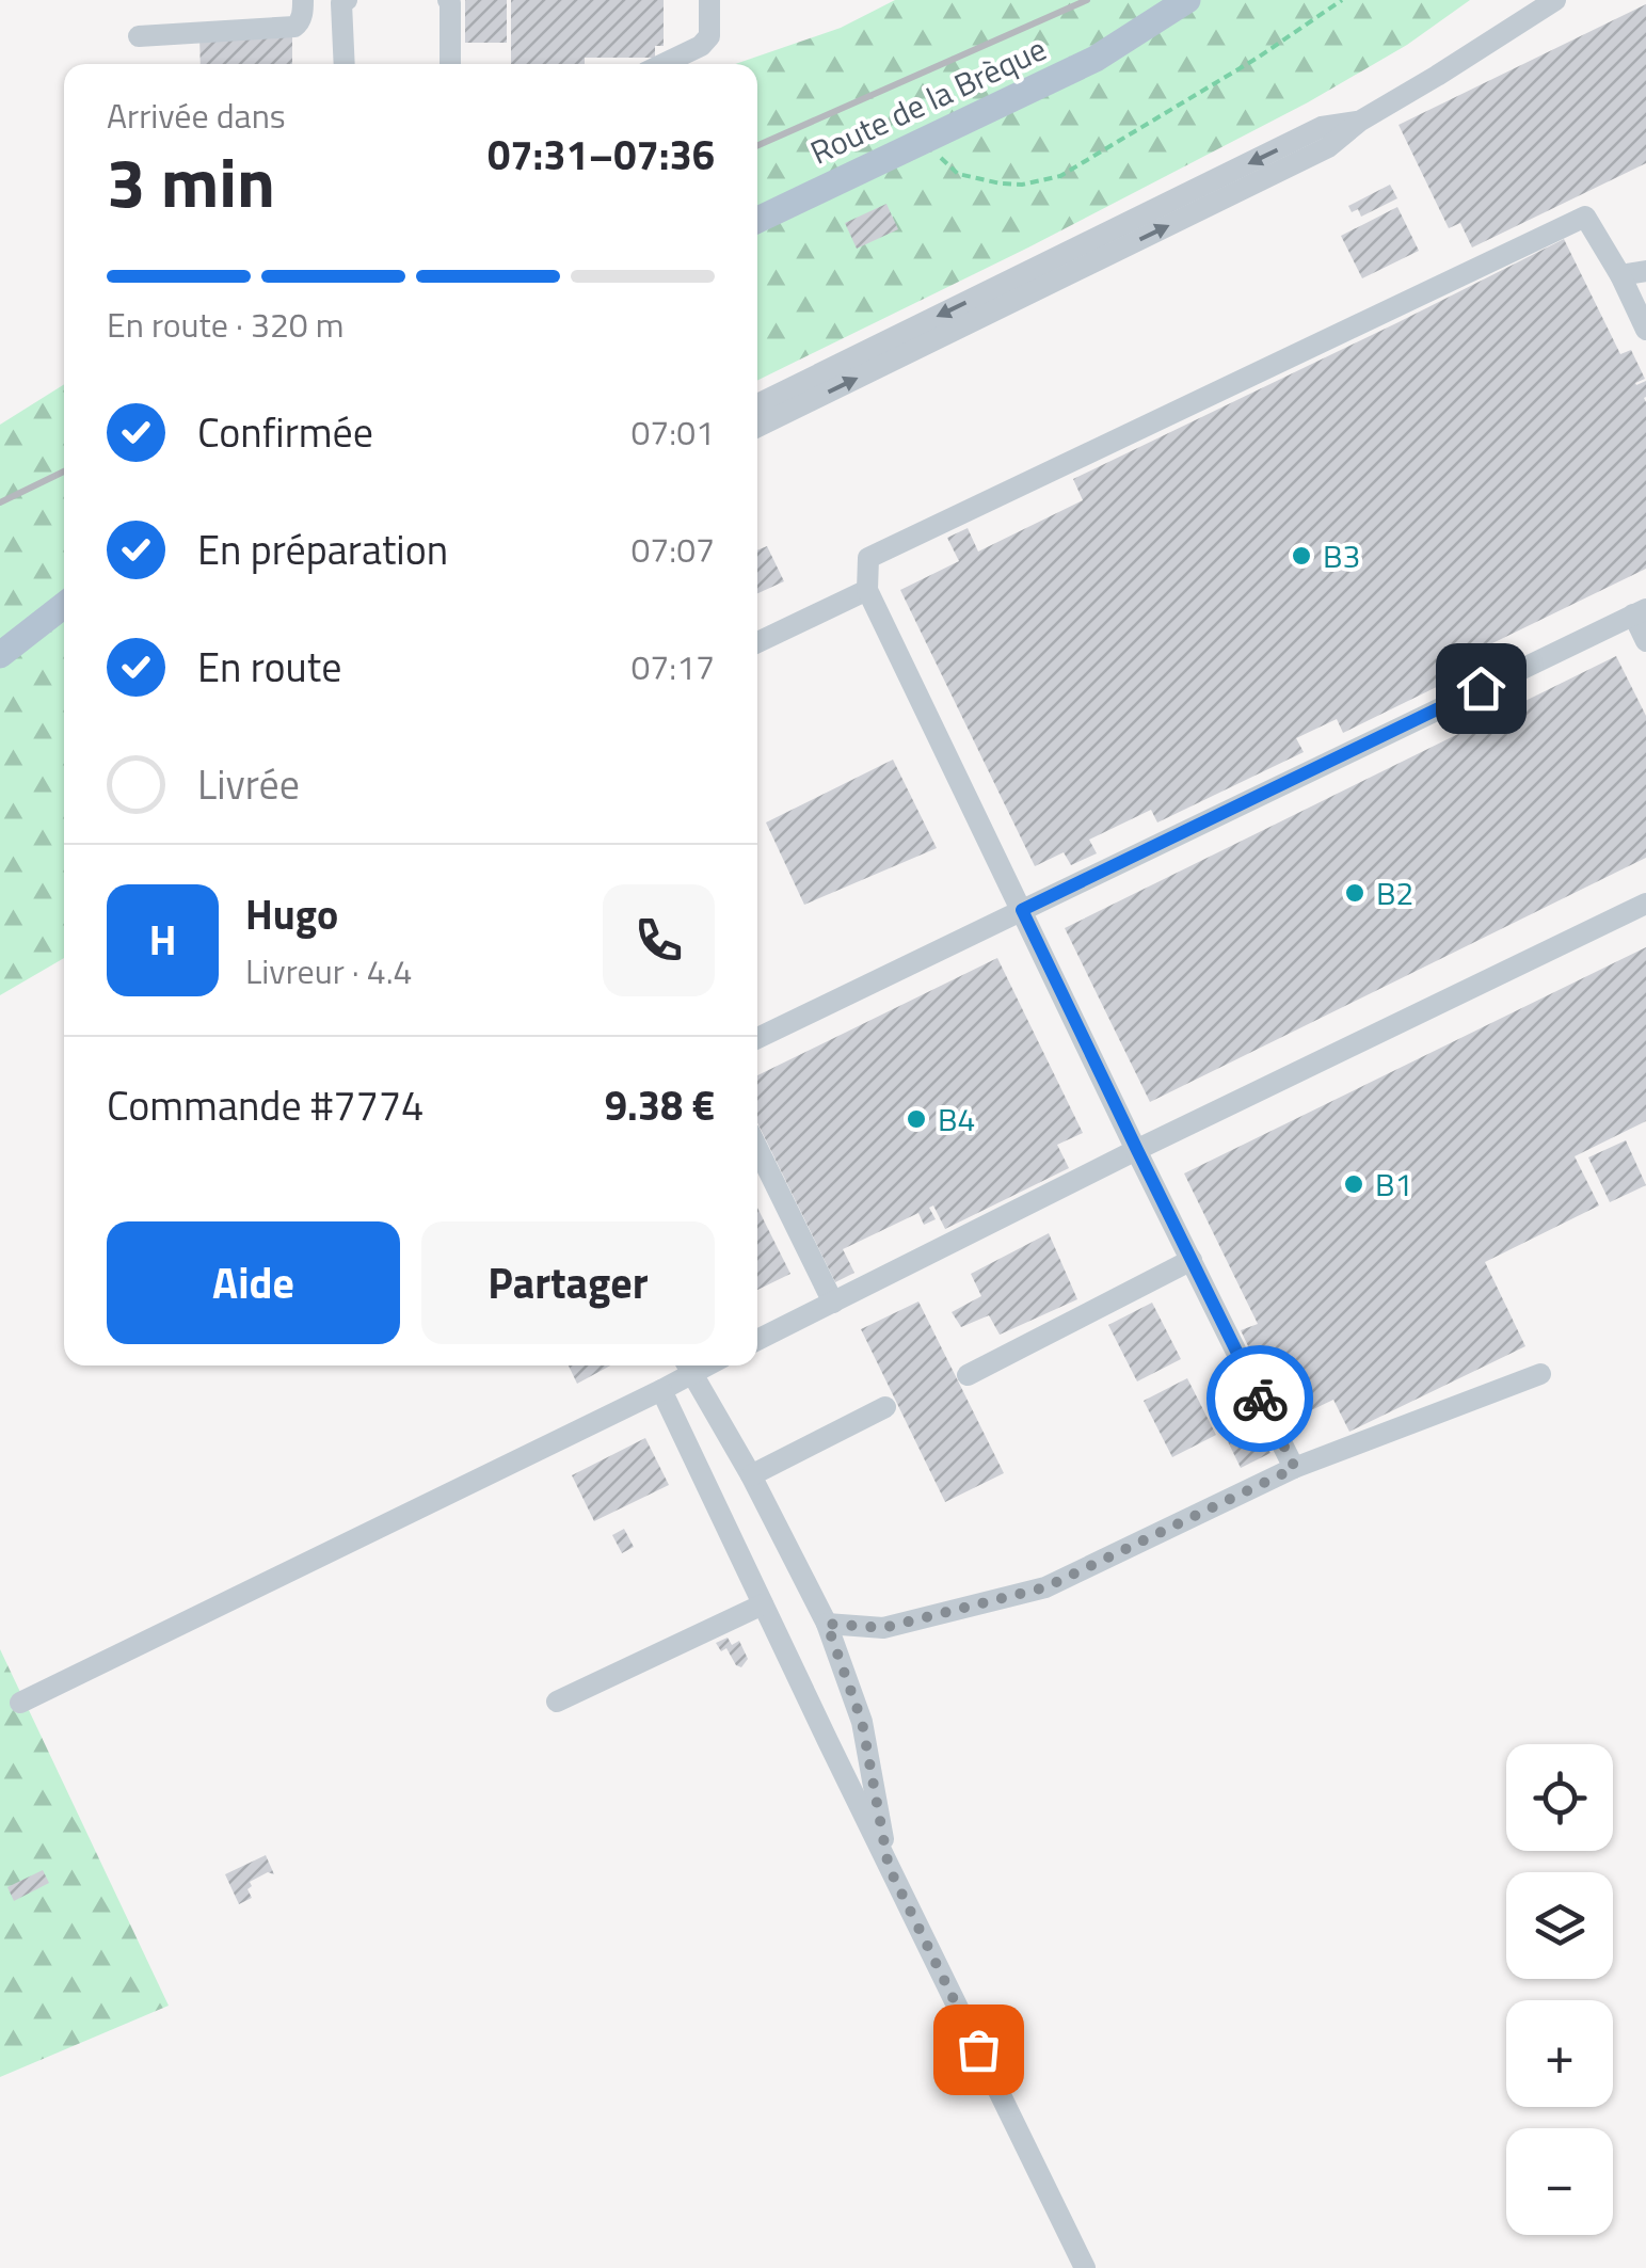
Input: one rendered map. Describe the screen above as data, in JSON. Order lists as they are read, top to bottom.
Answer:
{
  "streets": {
    "main road": ["Route de la Brèque"]
  },
  "places": [
    "B3",
    "B2",
    "B4",
    "B1"
  ],
  "page": {
    "heading": ["3 min", "Arrivée dans", "07:31–07:36"],
    "panel": [
      "Hugo",
      "Livreur · 4.4",
      "Commande #7774",
      "9.38 €"
    ],
    "bar": "En route · 320 m",
    "list": [
      ["Confirmée", "07:01"],
      ["En préparation", "07:07"],
      ["En route", "07:17"],
      "Livrée"
    ],
    "round": "H",
    "buttons": ["Aide", "Partager"],
    "map_buttons": ["+", "−"]
  }
}
